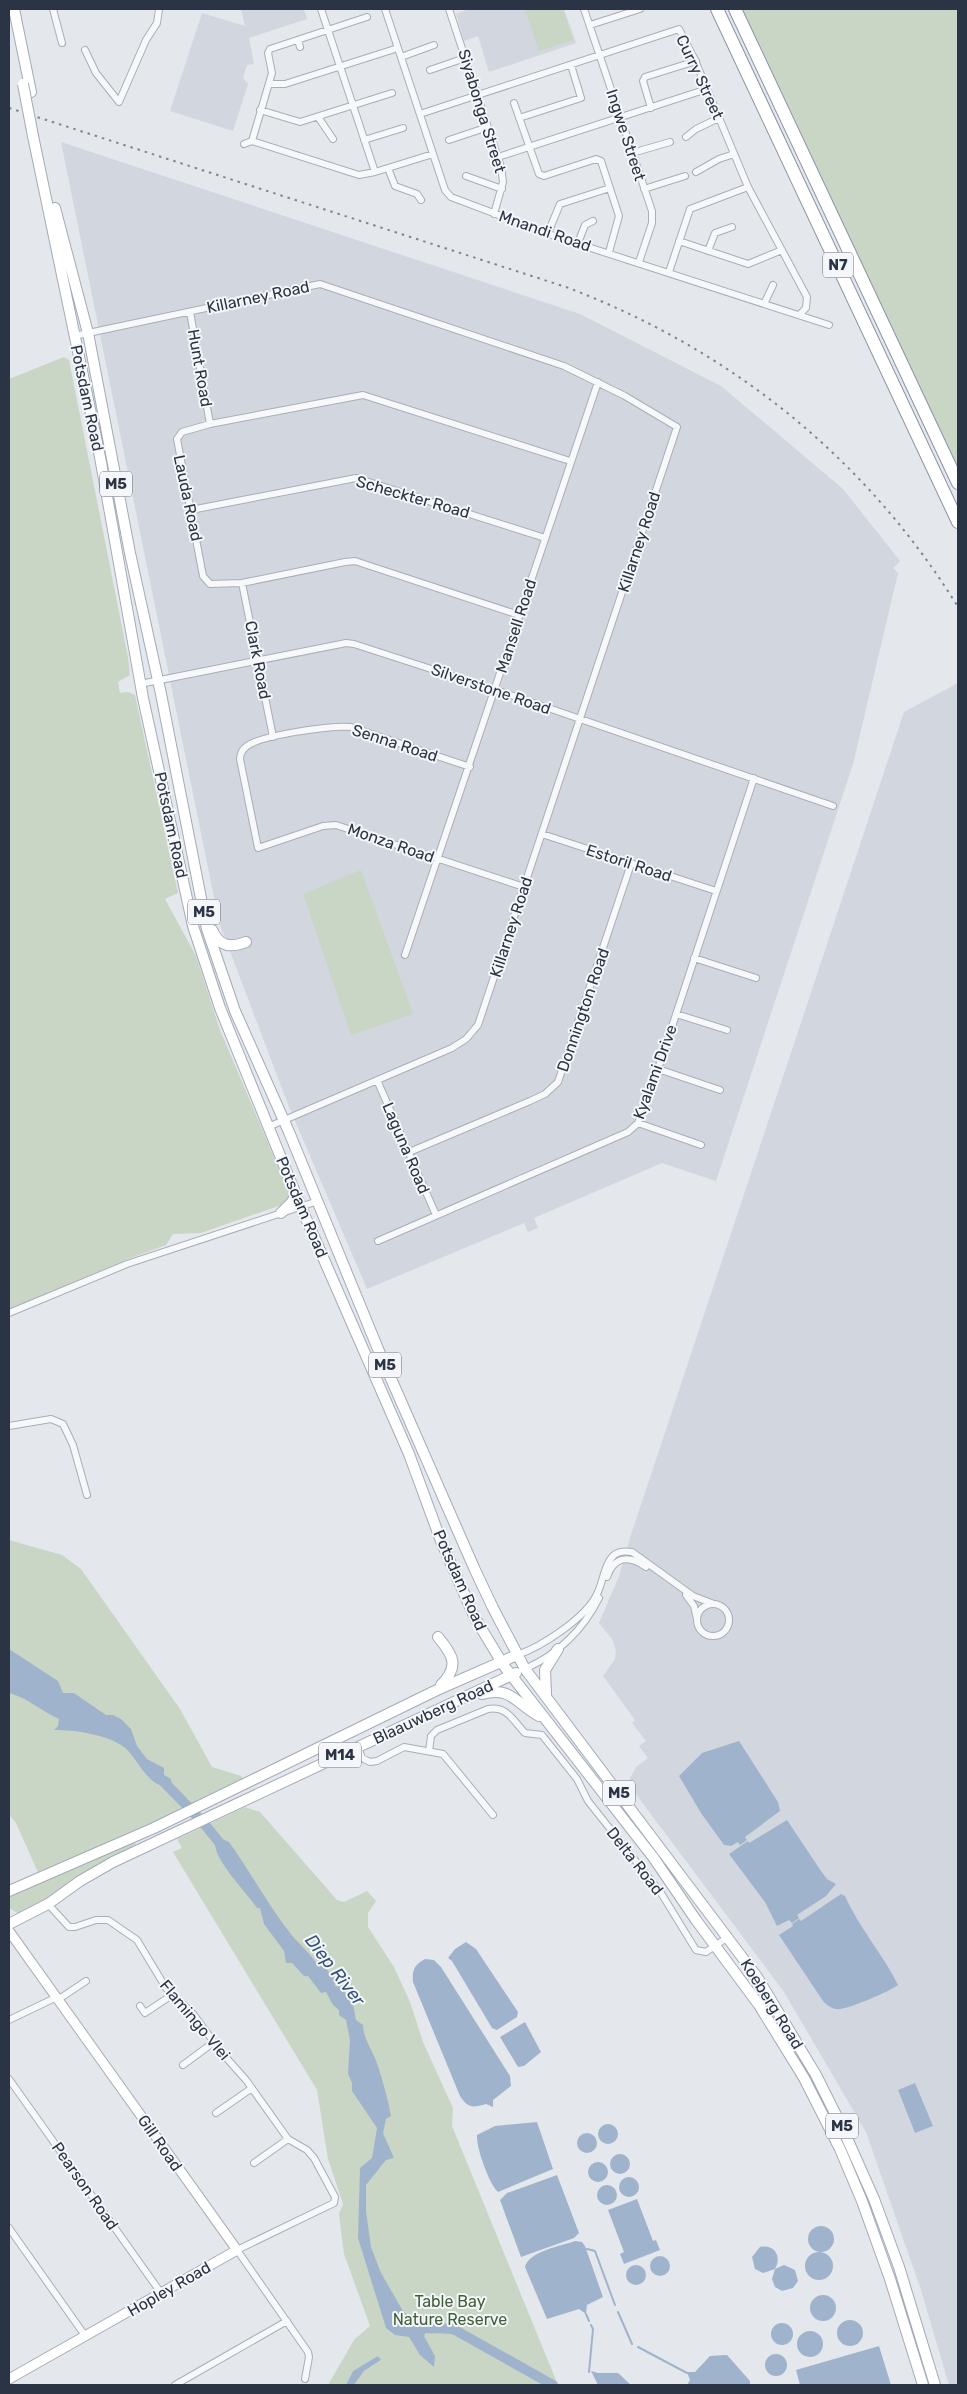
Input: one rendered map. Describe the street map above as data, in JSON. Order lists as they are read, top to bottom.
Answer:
{
  "streets": {
    "highway": ["N7"],
    "main road": [
      "Potsdam Road",
      "M5",
      "Blaauwberg Road",
      "M14",
      "Koeberg Road"
    ],
    "street": [
      "Curry Street",
      "Siyabonga Street",
      "Ingwe Street",
      "Mnandi Road",
      "Killarney Road",
      "Hunt Road",
      "Scheckter Road",
      "Lauda Road",
      "Mansell Road",
      "Clark Road",
      "Silverstone Road",
      "Senna Road",
      "Monza Road",
      "Estoril Road",
      "Donnington Road",
      "Kyalami Drive",
      "Laguna Road",
      "Delta Road",
      "Flamingo Vlei",
      "Gill Road",
      "Pearson Road",
      "Hopley Road"
    ]
  },
  "crossings": [
    ["Curry Street", "Siyabonga Street"],
    ["Curry Street", "Ingwe Street"],
    ["Curry Street", "Mnandi Road"],
    ["Siyabonga Street", "Mnandi Road"],
    ["Ingwe Street", "Mnandi Road"],
    ["Killarney Road", "Hunt Road"],
    ["Killarney Road", "Potsdam Road"],
    ["Killarney Road", "Mansell Road"],
    ["Killarney Road", "Silverstone Road"],
    ["Killarney Road", "Monza Road"],
    ["Killarney Road", "Estoril Road"],
    ["Killarney Road", "Laguna Road"],
    ["Hunt Road", "Lauda Road"],
    ["Potsdam Road", "Silverstone Road"],
    ["Potsdam Road", "Blaauwberg Road"],
    ["Potsdam Road", "Koeberg Road"],
    ["Scheckter Road", "Lauda Road"],
    ["Scheckter Road", "Mansell Road"],
    ["Lauda Road", "Mansell Road"],
    ["Lauda Road", "Clark Road"],
    ["Mansell Road", "Silverstone Road"],
    ["Mansell Road", "Senna Road"],
    ["Mansell Road", "Monza Road"],
    ["Clark Road", "Silverstone Road"],
    ["Clark Road", "Senna Road"],
    ["Silverstone Road", "Kyalami Drive"],
    ["Senna Road", "Monza Road"],
    ["Estoril Road", "Donnington Road"],
    ["Estoril Road", "Kyalami Drive"],
    ["Donnington Road", "Laguna Road"],
    ["Kyalami Drive", "Laguna Road"],
    ["Blaauwberg Road", "Koeberg Road"],
    ["Blaauwberg Road", "Flamingo Vlei"],
    ["Delta Road", "Koeberg Road"],
    ["Flamingo Vlei", "Hopley Road"],
    ["Gill Road", "Hopley Road"],
    ["Pearson Road", "Hopley Road"]
  ],
  "water": ["Diep River"],
  "parks": ["Table Bay Nature Reserve"]
}
